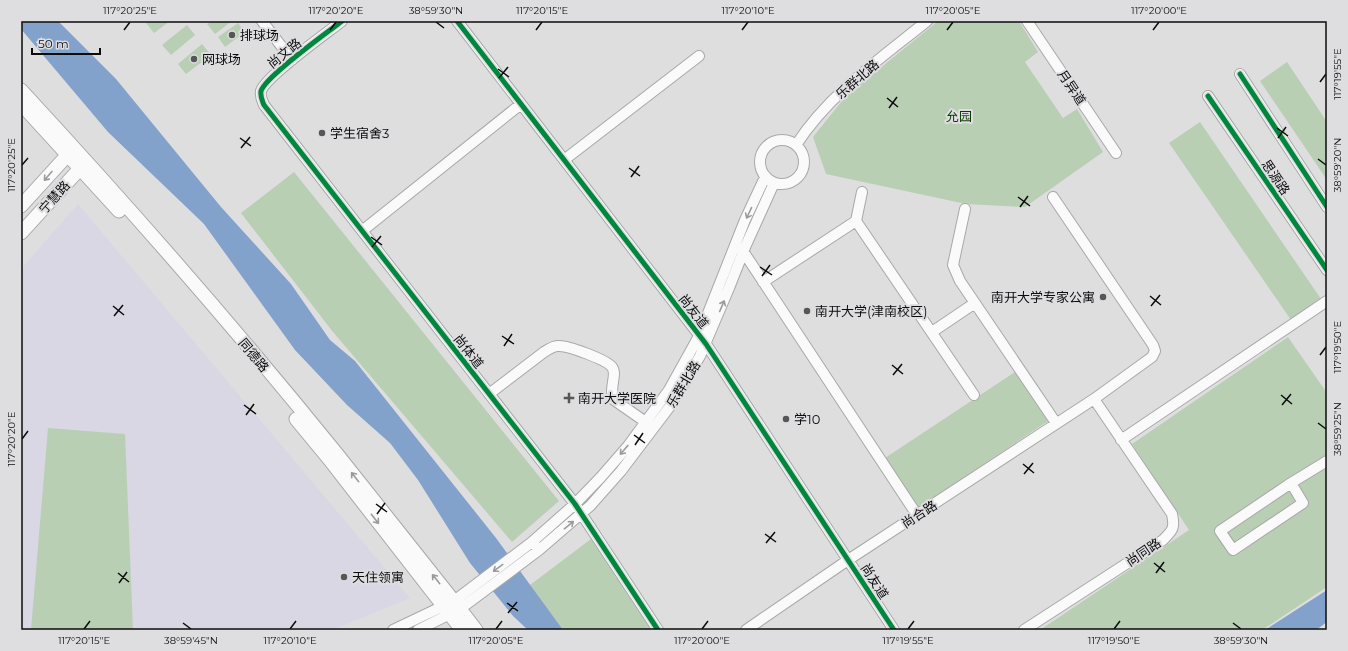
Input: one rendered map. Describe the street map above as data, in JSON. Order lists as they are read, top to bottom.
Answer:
{
  "streets": {
    "main road": ["宁慧路", "同德路"],
    "street": [
      "尚文路",
      "乐群北路",
      "月异道",
      "思源路",
      "尚友道",
      "尚体道",
      "尚合路",
      "尚同路"
    ]
  },
  "crossings": [
    ["尚文路", "尚体道"],
    ["乐群北路", "尚友道"],
    ["乐群北路", "尚体道"],
    ["乐群北路", "同德路"],
    ["宁慧路", "同德路"],
    ["尚友道", "尚合路"],
    ["尚合路", "尚同路"]
  ],
  "parks": ["允园"],
  "places": {
    "other": [
      "排球场",
      "网球场",
      "学生宿舍3",
      "南开大学专家公寓",
      "南开大学(津南校区)",
      "学10",
      "天住领寓"
    ],
    "health": ["南开大学医院"]
  },
  "scale_bar": "50 m",
  "coordinates": [
    "117°20'25\"E",
    "117°20'20\"E",
    "38°59'30\"N",
    "117°20'15\"E",
    "117°20'10\"E",
    "117°20'05\"E",
    "117°20'00\"E",
    "117°19'55\"E",
    "38°59'20\"N",
    "117°19'50\"E",
    "38°59'25\"N",
    "38°59'45\"N"
  ]
}
